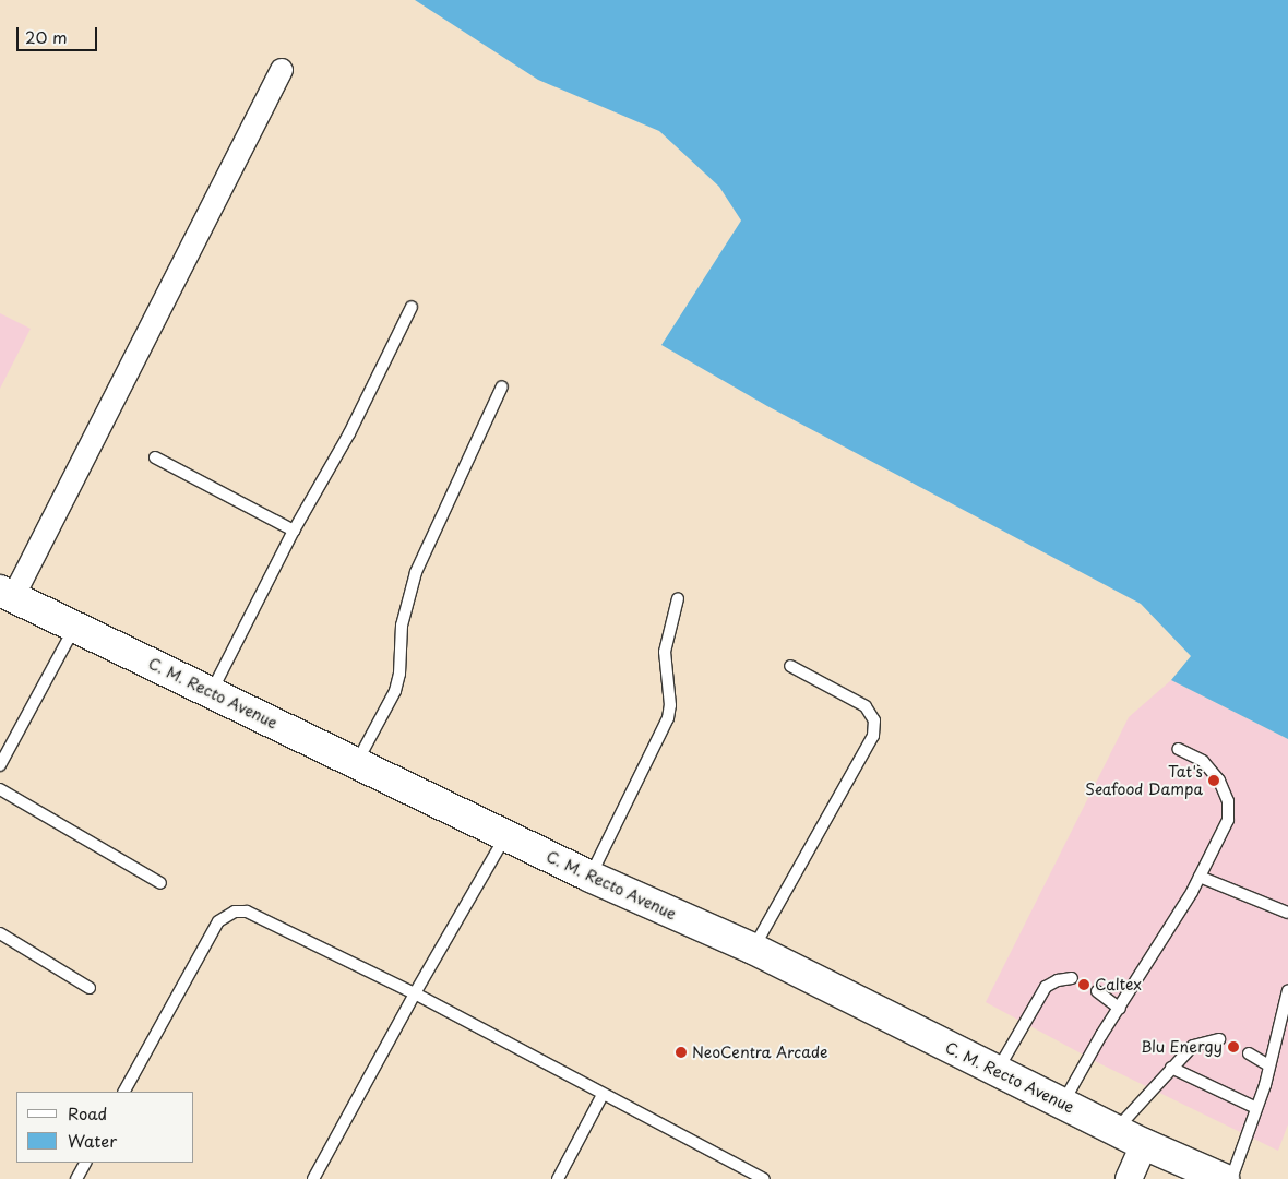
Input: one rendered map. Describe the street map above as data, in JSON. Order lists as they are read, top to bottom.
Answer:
{
  "streets": {
    "highway": ["C. M. Recto Avenue"]
  },
  "places": [
    "Tat's Seafood Dampa",
    "Caltex",
    "Blu Energy",
    "NeoCentra Arcade"
  ],
  "legend": ["Road", "Water"],
  "scale_bar": "20 m"
}
